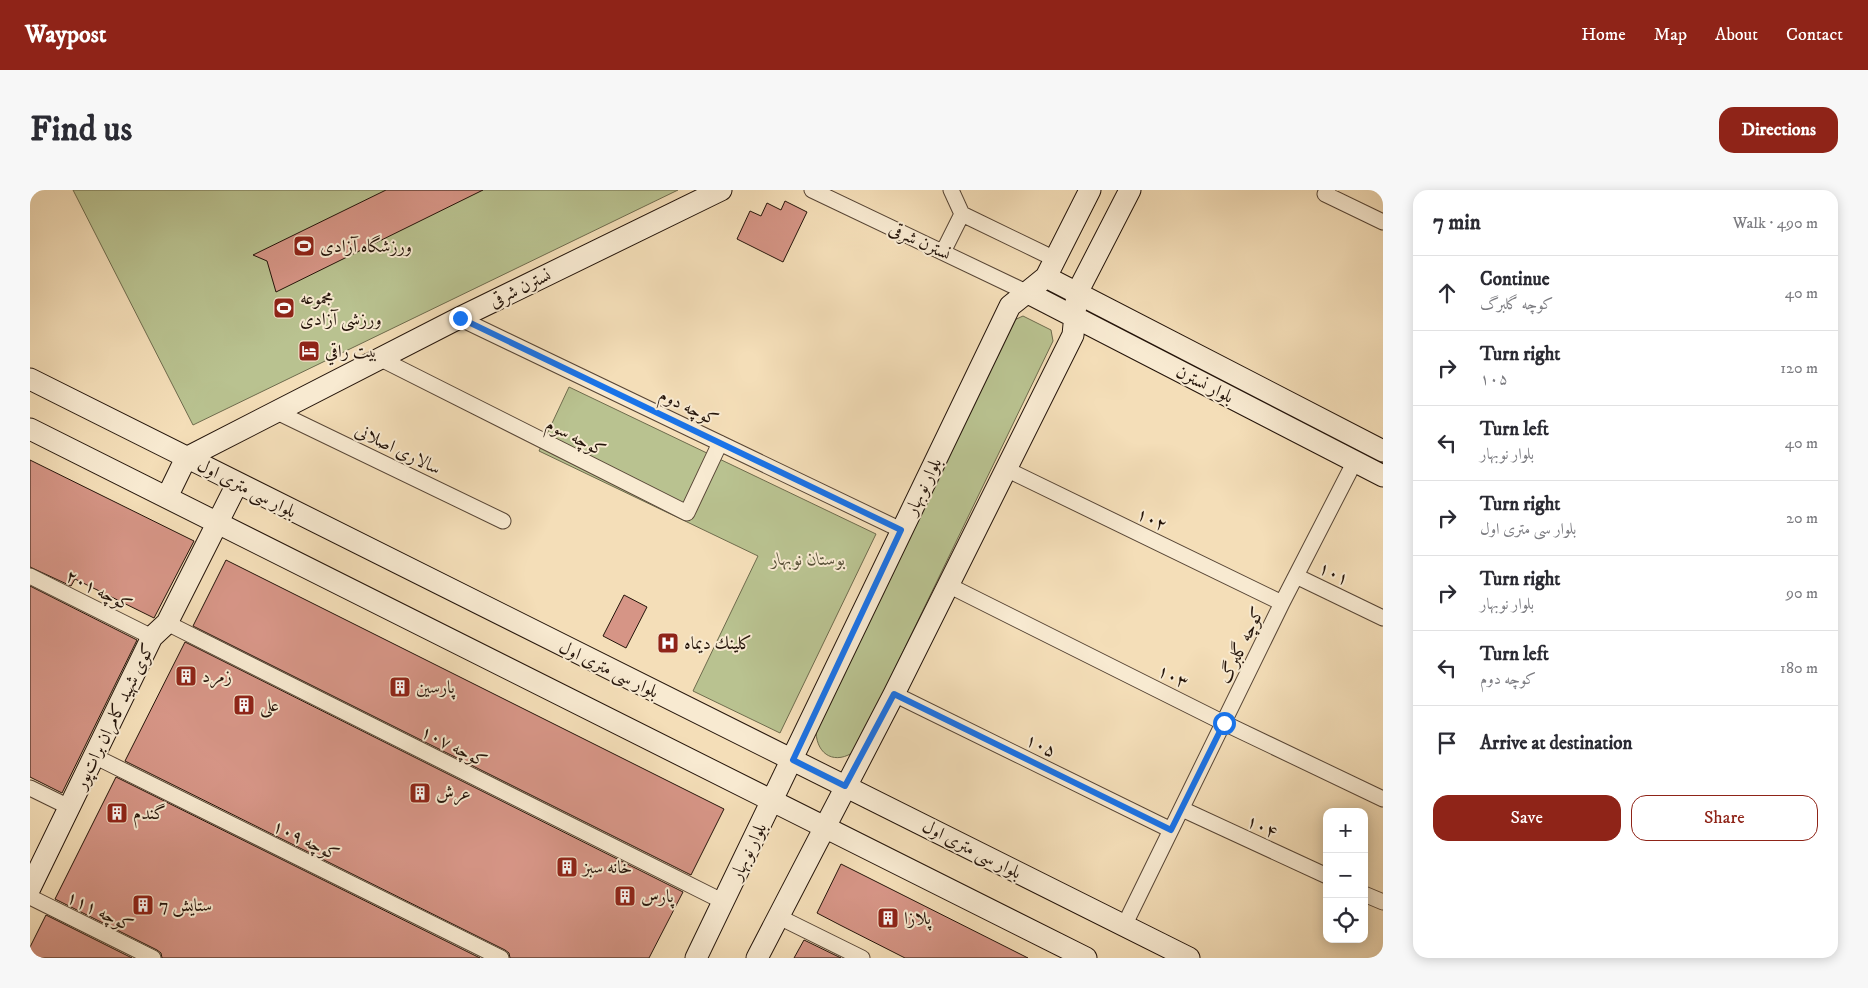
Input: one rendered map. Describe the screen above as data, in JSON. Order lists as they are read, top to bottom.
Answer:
{
  "streets": {
    "main road": [
      "نسترن شرقی",
      "بلوار نسترن",
      "بلوار نوبهار",
      "بلوار سی متری اول",
      "کوی شهید کامران برات‌پور"
    ],
    "street": [
      "کوچه دوم",
      "کوچه سوم",
      "سالاری اصلانی",
      "۱۰۲",
      "۱۰۱",
      "کوچه ۲۰۱",
      "کوچه گلبرگ",
      "۱۰۳",
      "۱۰۵",
      "کوچه ۱۰۷",
      "۱۰۴",
      "کوچه ۱۰۹",
      "کوچه ۱۱۱"
    ]
  },
  "crossings": [
    ["نسترن شرقی", "بلوار نسترن"],
    ["نسترن شرقی", "کوچه دوم"],
    ["نسترن شرقی", "کوچه سوم"],
    ["نسترن شرقی", "سالاری اصلانی"],
    ["نسترن شرقی", "بلوار نوبهار"],
    ["نسترن شرقی", "بلوار سی متری اول"],
    ["بلوار نسترن", "بلوار نوبهار"],
    ["بلوار نسترن", "کوچه گلبرگ"],
    ["کوچه دوم", "کوچه سوم"],
    ["کوچه دوم", "بلوار نوبهار"],
    ["بلوار نوبهار", "بلوار سی متری اول"],
    ["بلوار نوبهار", "کوچه ۱۰۷"],
    ["بلوار سی متری اول", "کوچه گلبرگ"],
    ["بلوار سی متری اول", "کوی شهید کامران برات‌پور"],
    ["۱۰۲", "کوچه گلبرگ"],
    ["۱۰۱", "کوچه گلبرگ"],
    ["کوچه ۲۰۱", "کوی شهید کامران برات‌پور"],
    ["کوچه ۲۰۱", "کوچه ۱۰۷"],
    ["کوچه گلبرگ", "۱۰۳"],
    ["کوچه گلبرگ", "۱۰۵"],
    ["کوچه گلبرگ", "۱۰۴"],
    ["کوی شهید کامران برات‌پور", "کوچه ۱۰۷"],
    ["کوی شهید کامران برات‌پور", "کوچه ۱۰۹"]
  ],
  "parks": ["بوستان نوبهار"],
  "places": {
    "sports": ["ورزشگاه آزادی", "مجموعه ورزشی آزادی"],
    "hotel": ["بيت راقي"],
    "hospital": ["كلينك ديماه"],
    "building": [
      "زمرد",
      "پارسین",
      "علی",
      "عرش",
      "گندم",
      "خانه سبز",
      "پارس",
      "ستایش 7",
      "پلازا"
    ]
  },
  "page": {
    "header": "Waypost",
    "nav": [
      "Home",
      "Map",
      "About",
      "Contact"
    ],
    "buttons": [
      "Directions",
      ["Save", "Share"]
    ],
    "title": "Find us",
    "heading": ["7 min", "Walk · 490 m"],
    "list": [
      ["Continue", "کوچه گلبرگ", "40 m"],
      ["Turn right", "۱۰۵", "120 m"],
      ["Turn left", "بلوار نوبهار", "40 m"],
      ["Turn right", "بلوار سی متری اول", "20 m"],
      ["Turn right", "بلوار نوبهار", "90 m"],
      ["Turn left", "کوچه دوم", "180 m"],
      "Arrive at destination"
    ],
    "map_buttons": ["+", "−"]
  }
}
